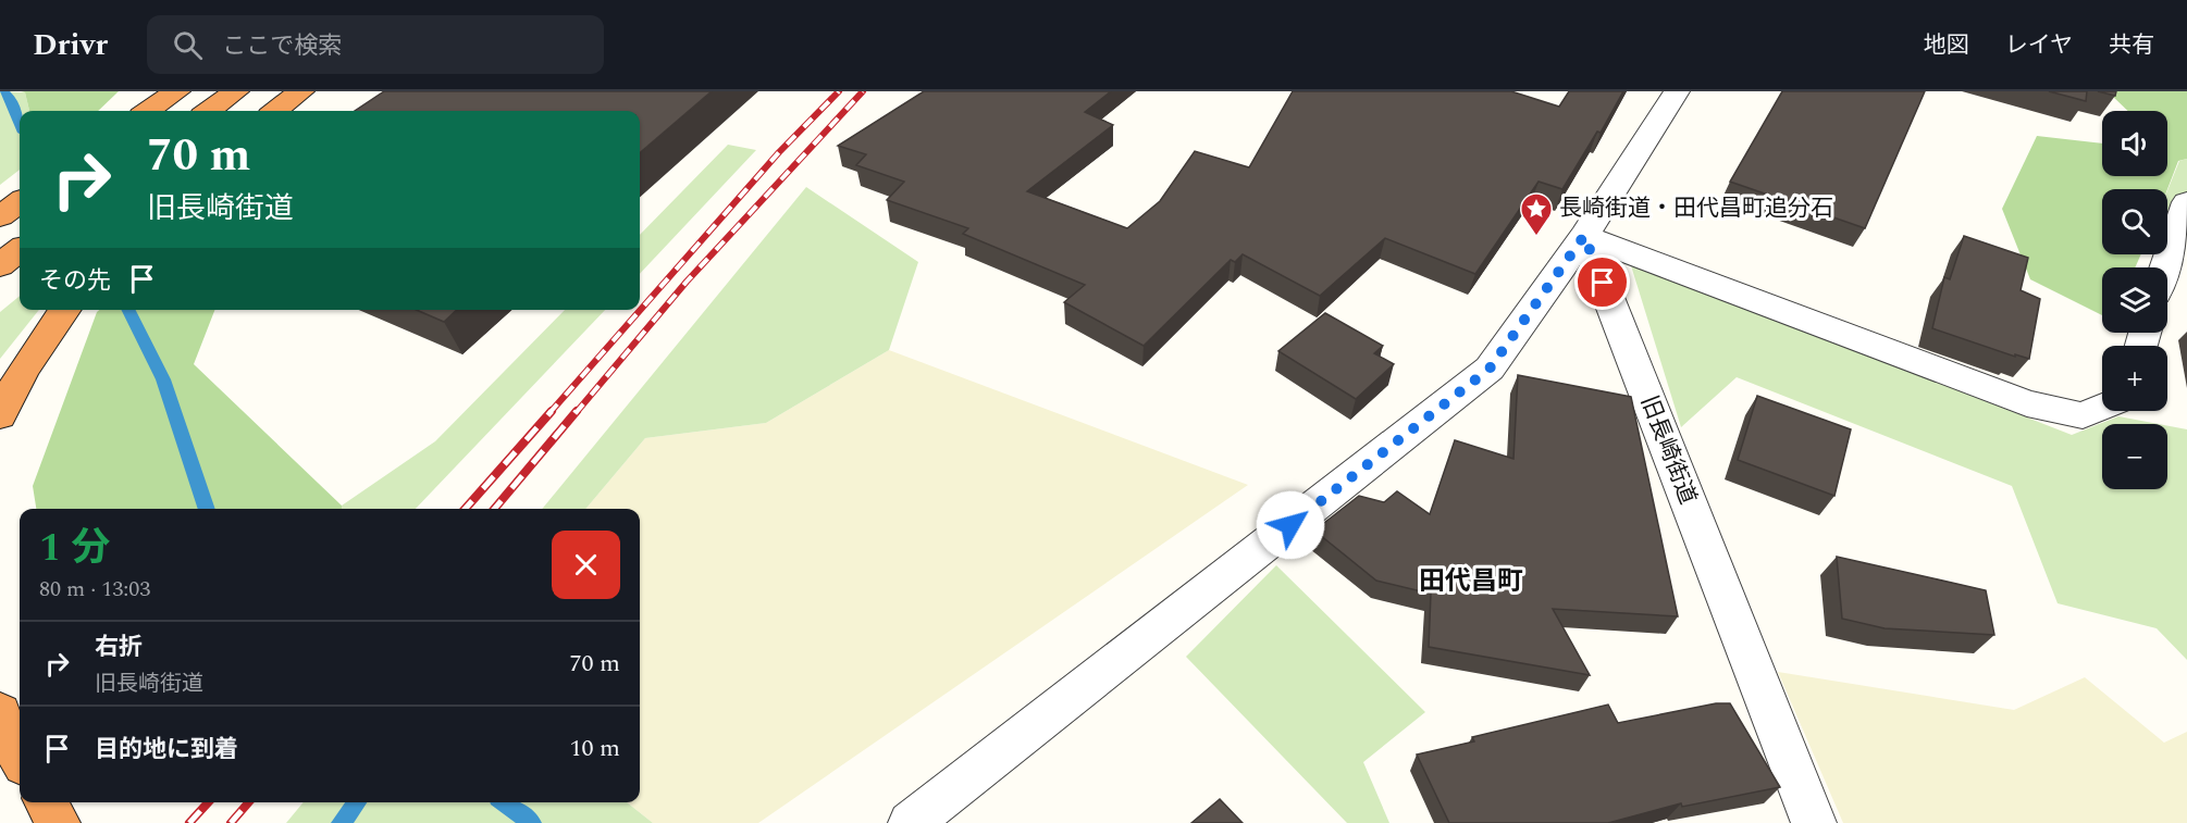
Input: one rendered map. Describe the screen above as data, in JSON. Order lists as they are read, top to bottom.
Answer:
{
  "streets": {
    "street": ["旧長崎街道"]
  },
  "districts": ["田代昌町"],
  "places": {
    "place": ["長崎街道・田代昌町追分石"]
  },
  "page": {
    "header": "Drivr",
    "search": "ここで検索",
    "nav": ["地図", "レイヤ", "共有"],
    "map_buttons": ["+", "−"],
    "turn": ["70 m", "旧長崎街道"],
    "then": "その先",
    "heading": ["1 分", "80 m · 13:03"],
    "list": [
      {
        "name": "右折",
        "note": "旧長崎街道",
        "value": "70 m"
      },
      {
        "name": "目的地に到着",
        "value": "10 m"
      }
    ]
  }
}
